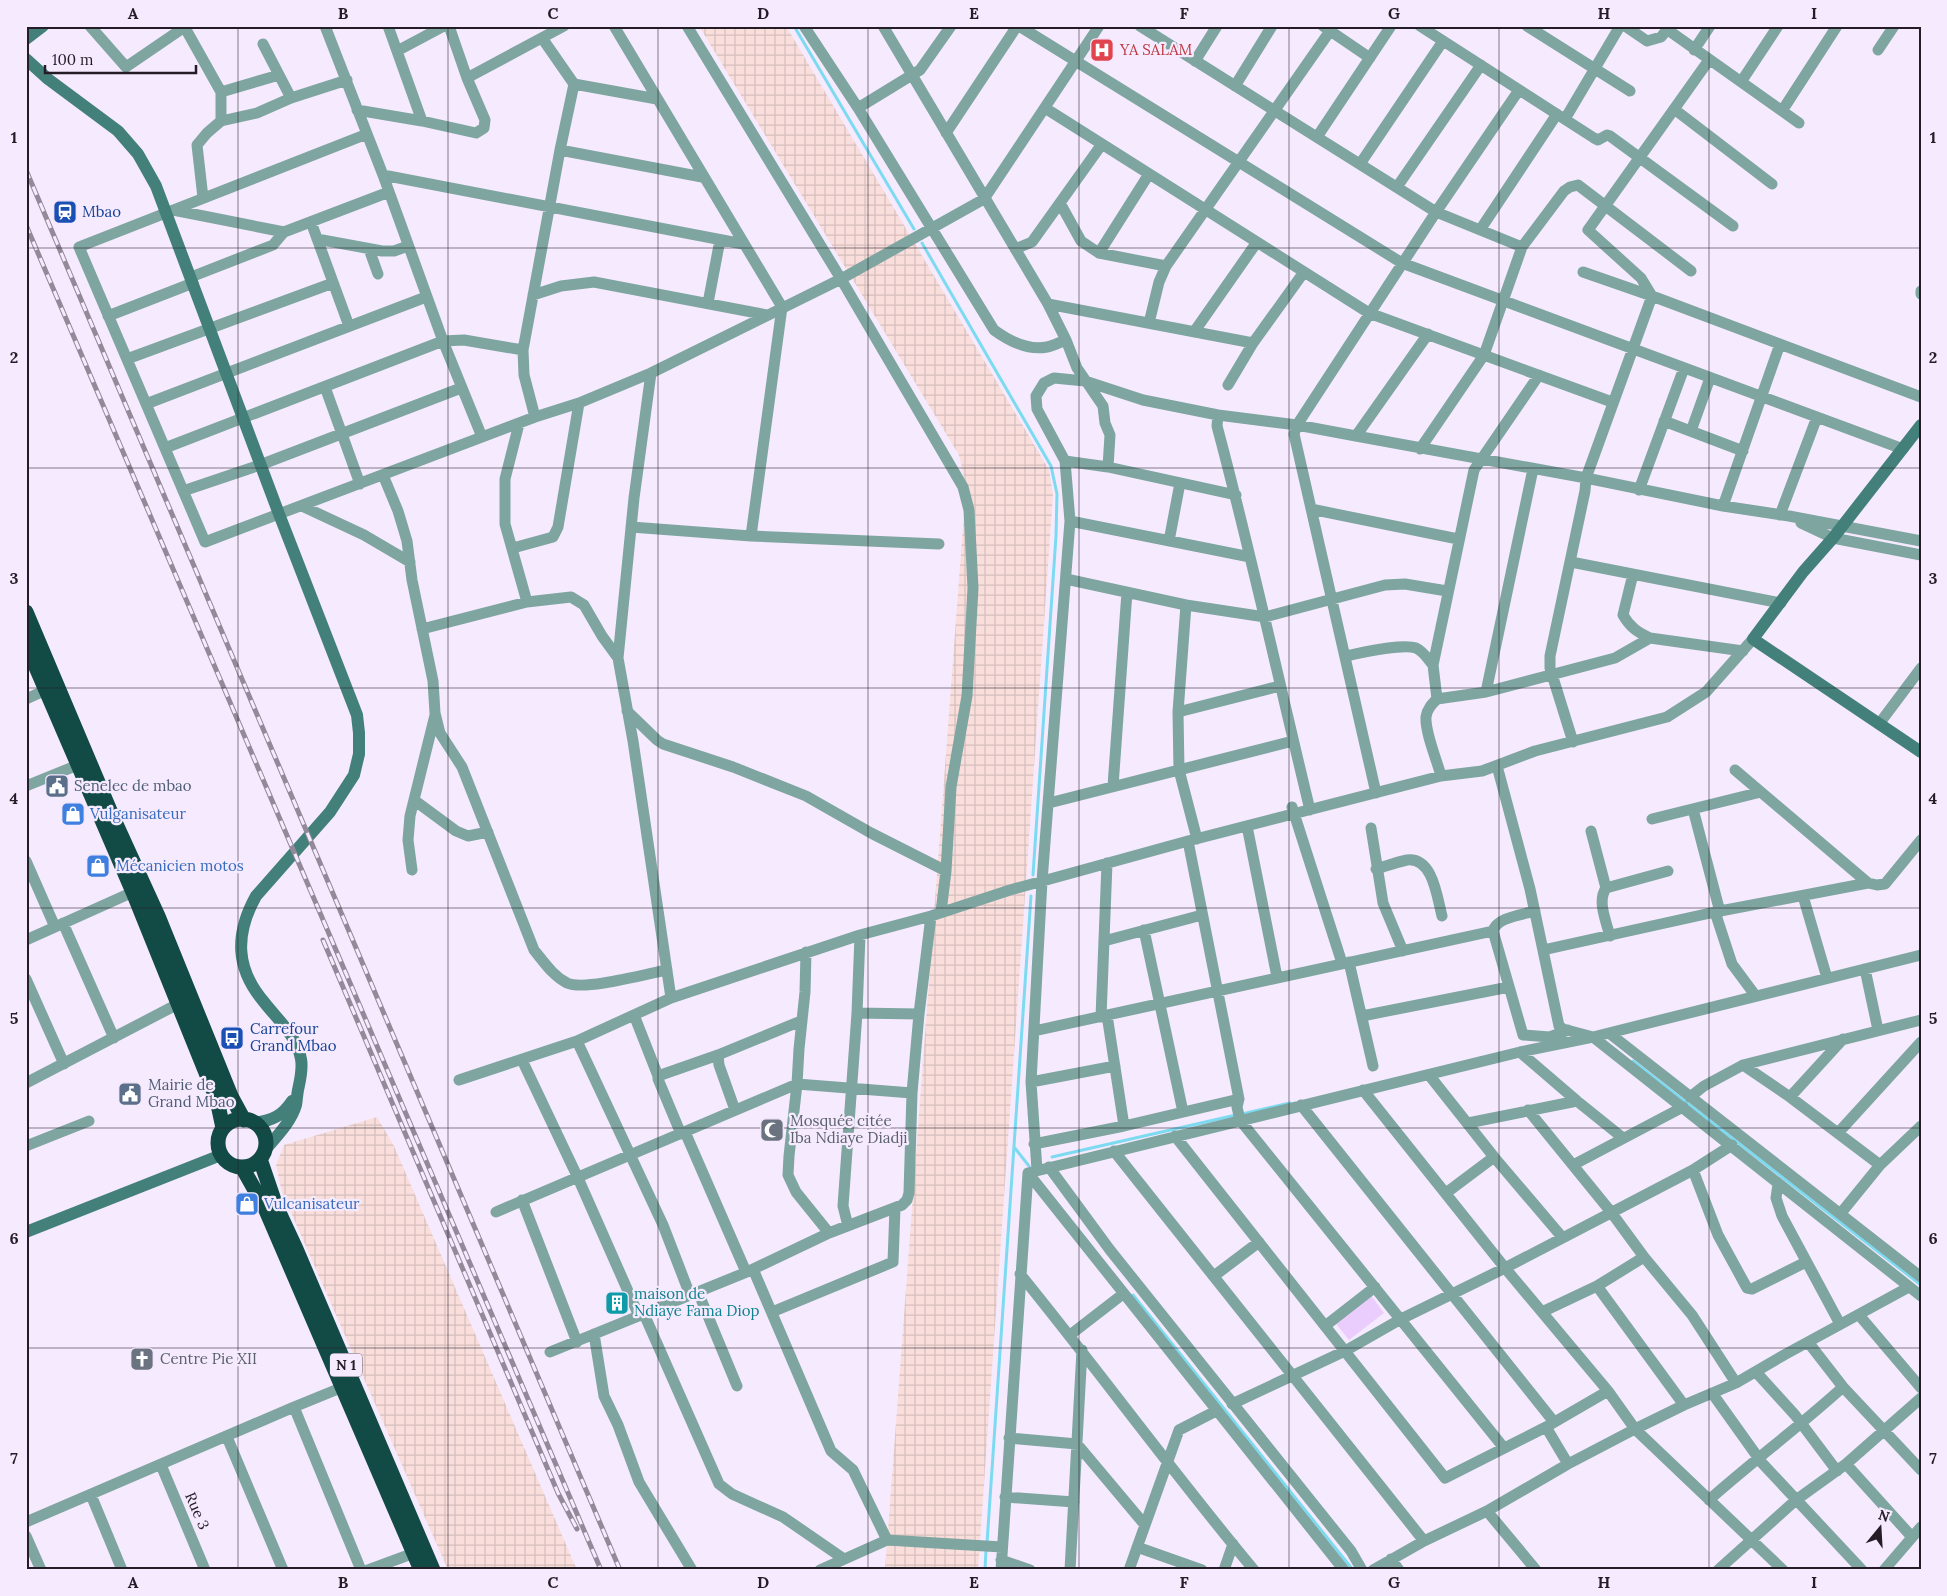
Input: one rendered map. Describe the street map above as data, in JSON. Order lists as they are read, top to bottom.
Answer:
{
  "streets": {
    "highway": ["N 1"],
    "street": ["Rue 3"]
  },
  "places": {
    "hospital": ["YA SALAM"],
    "station": ["Mbao"],
    "public building": ["Senelec de mbao", "Mairie de Grand Mbao"],
    "shop": ["Vulganisateur", "Mécanicien motos", "Vulcanisateur"],
    "bus stop": ["Carrefour Grand Mbao"],
    "mosque": ["Mosquée citée Iba Ndiaye Diadji"],
    "building": ["maison de Ndiaye Fama Diop"],
    "church": ["Centre Pie XII"]
  },
  "scale_bar": "100 m",
  "north": "top",
  "grid": {
    "columns": [
      "A",
      "B",
      "C",
      "D",
      "E",
      "F",
      "G",
      "H",
      "I"
    ],
    "rows": [
      "1",
      "2",
      "3",
      "4",
      "5",
      "6",
      "7"
    ]
  }
}
